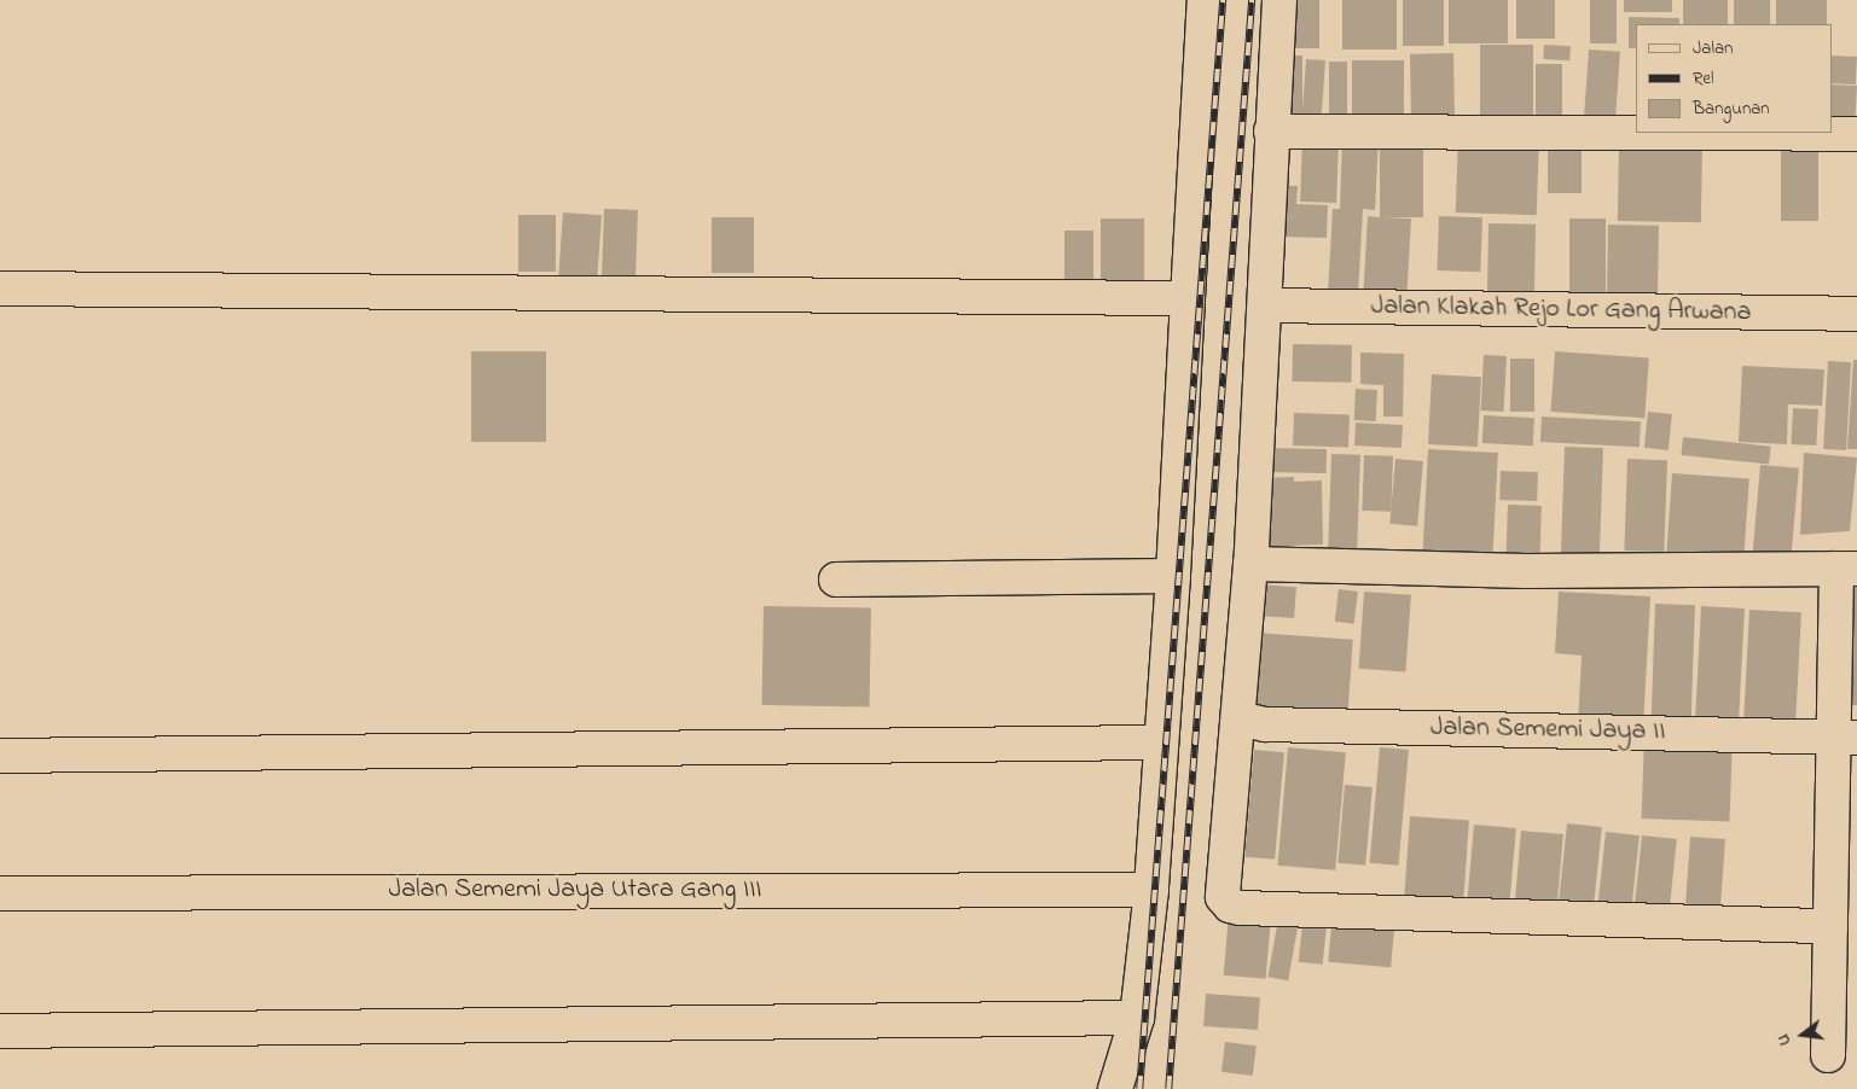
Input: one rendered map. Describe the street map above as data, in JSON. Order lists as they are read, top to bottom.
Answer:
{
  "streets": {
    "street": ["Jalan Klakah Rejo Lor Gang Arwana", "Jalan Sememi Jaya II", "Jalan Sememi Jaya Utara Gang III"]
  },
  "legend": ["Jalan", "Rel", "Bangunan"],
  "north": "left"
}
